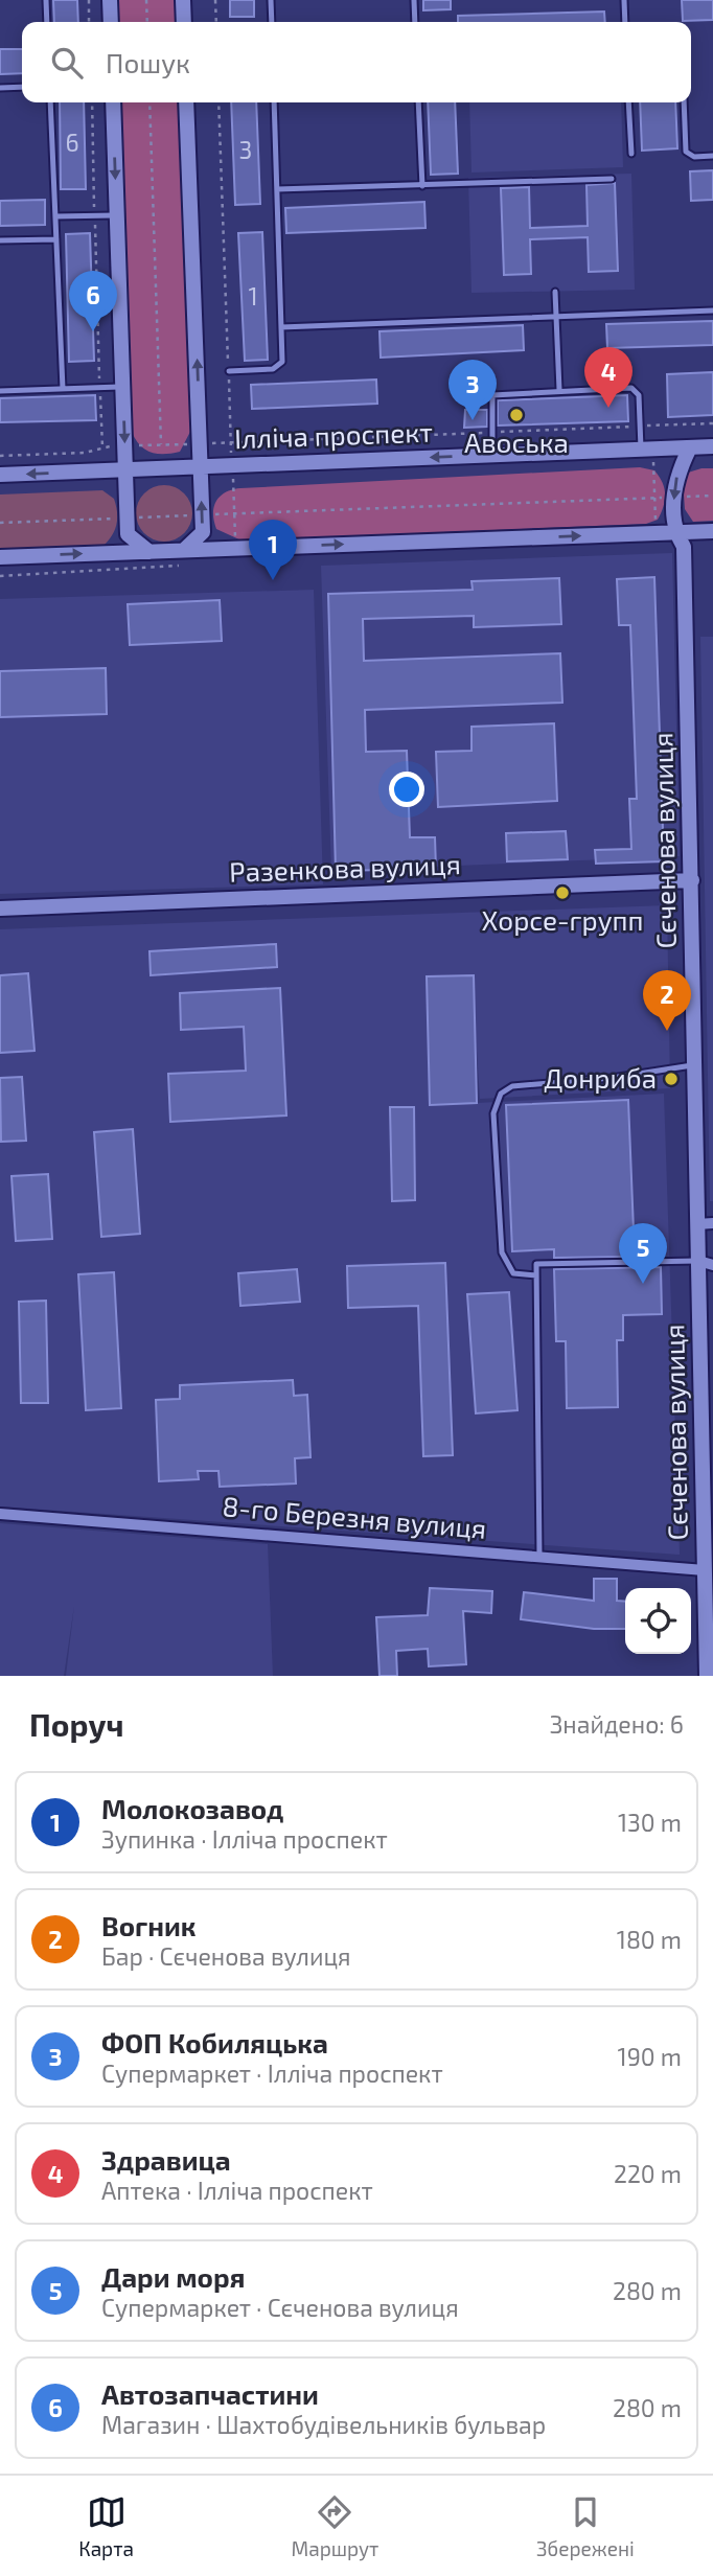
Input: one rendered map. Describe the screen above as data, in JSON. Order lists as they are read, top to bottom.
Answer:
{
  "streets": {
    "main road": ["Ілліча проспект", "Сєченова вулиця", "Разенкова вулиця"],
    "street": ["8-го Березня вулиця"]
  },
  "crossings": [
    ["Ілліча проспект", "Сєченова вулиця"],
    ["Сєченова вулиця", "Разенкова вулиця"],
    ["Сєченова вулиця", "8-го Березня вулиця"]
  ],
  "places": ["Авоська", "Хорсе-групп", "Донриба"],
  "house_numbers": ["6", "3", "1"],
  "page": {
    "search": "Пошук",
    "pins": [
      "6",
      "4",
      "3",
      "1",
      "2",
      "5"
    ],
    "heading": ["Поруч", "Знайдено: 6"],
    "list": [
      {
        "mark": "1",
        "name": "Молокозавод",
        "note": "Зупинка · Ілліча проспект",
        "value": "130 m"
      },
      {
        "mark": "2",
        "name": "Вогник",
        "note": "Бар · Сєченова вулиця",
        "value": "180 m"
      },
      {
        "mark": "3",
        "name": "ФОП Кобиляцька",
        "note": "Супермаркет · Ілліча проспект",
        "value": "190 m"
      },
      {
        "mark": "4",
        "name": "Здравица",
        "note": "Аптека · Ілліча проспект",
        "value": "220 m"
      },
      {
        "mark": "5",
        "name": "Дари моря",
        "note": "Супермаркет · Сєченова вулиця",
        "value": "280 m"
      },
      {
        "mark": "6",
        "name": "Автозапчастини",
        "note": "Магазин · Шахтобудівельників бульвар",
        "value": "280 m"
      }
    ],
    "nav": ["Карта", "Маршрут", "Збережені"]
  }
}
